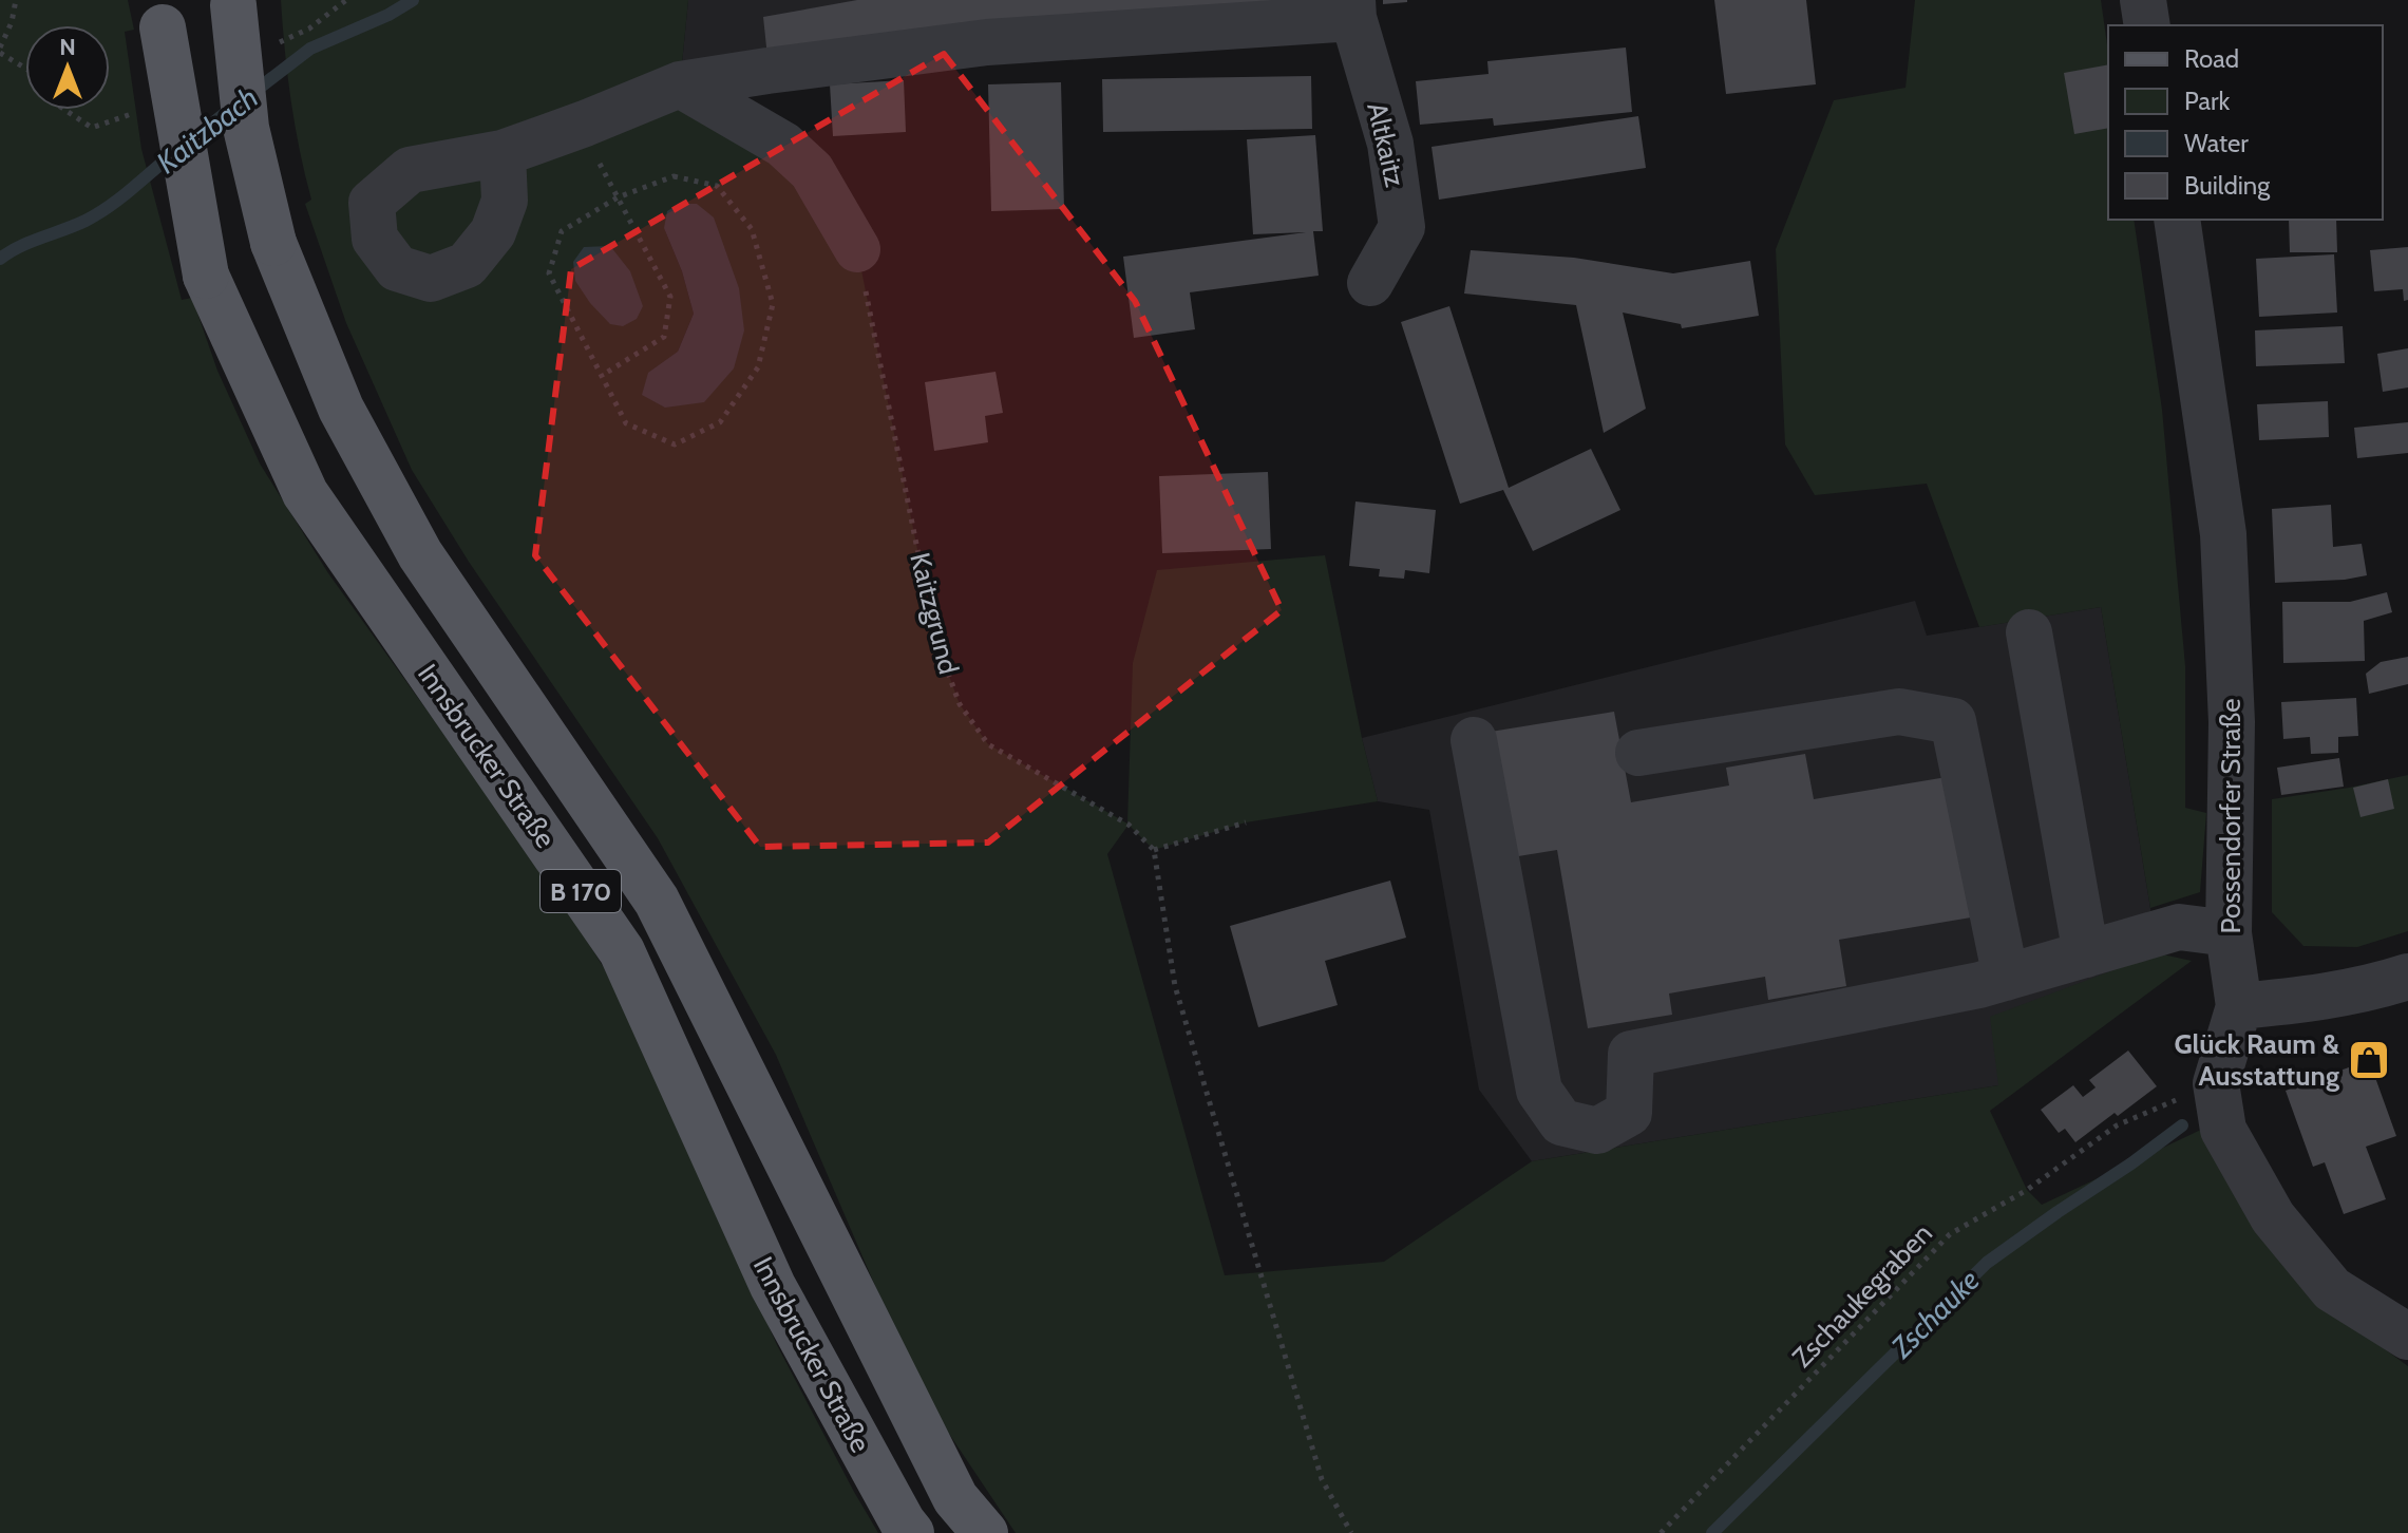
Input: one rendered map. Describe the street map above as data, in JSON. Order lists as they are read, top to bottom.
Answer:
{
  "streets": {
    "main road": ["Innsbrucker Straße", "B 170"],
    "street": ["Altkaitz", "Possendorfer Straße"],
    "path": ["Kaitzgrund", "Zschaukegraben"]
  },
  "crossings": [
    ["Possendorfer Straße", "Zschaukegraben"]
  ],
  "water": ["Kaitzbach", "Zschauke"],
  "places": {
    "shop": ["Glück Raum & Ausstattung"]
  },
  "legend": [
    "Road",
    "Park",
    "Water",
    "Building"
  ],
  "north": "top"
}
